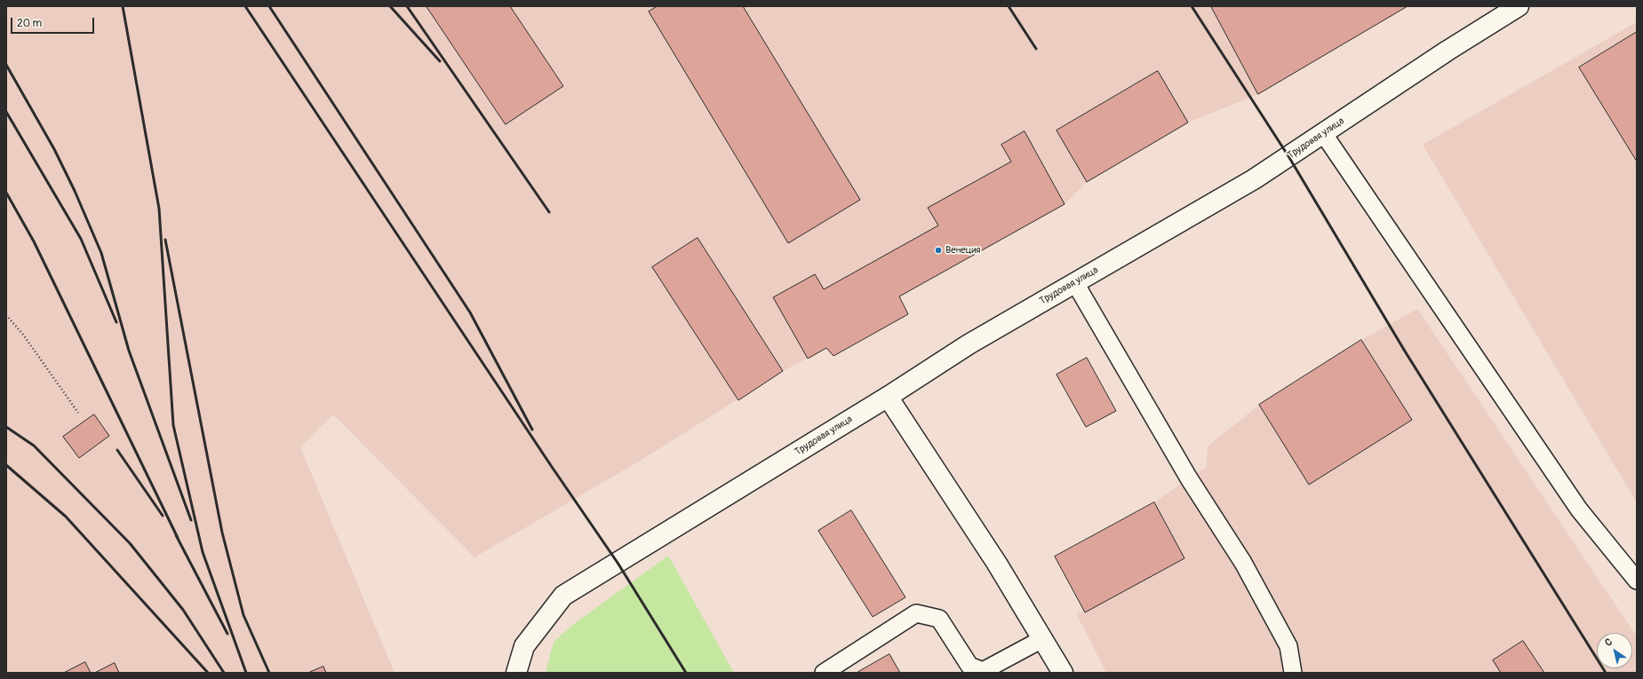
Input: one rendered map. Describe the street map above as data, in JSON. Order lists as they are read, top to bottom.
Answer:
{
  "streets": {
    "main road": ["Трудовая улица"]
  },
  "places": ["Венеция"],
  "scale_bar": "20 m",
  "north": "top left"
}
